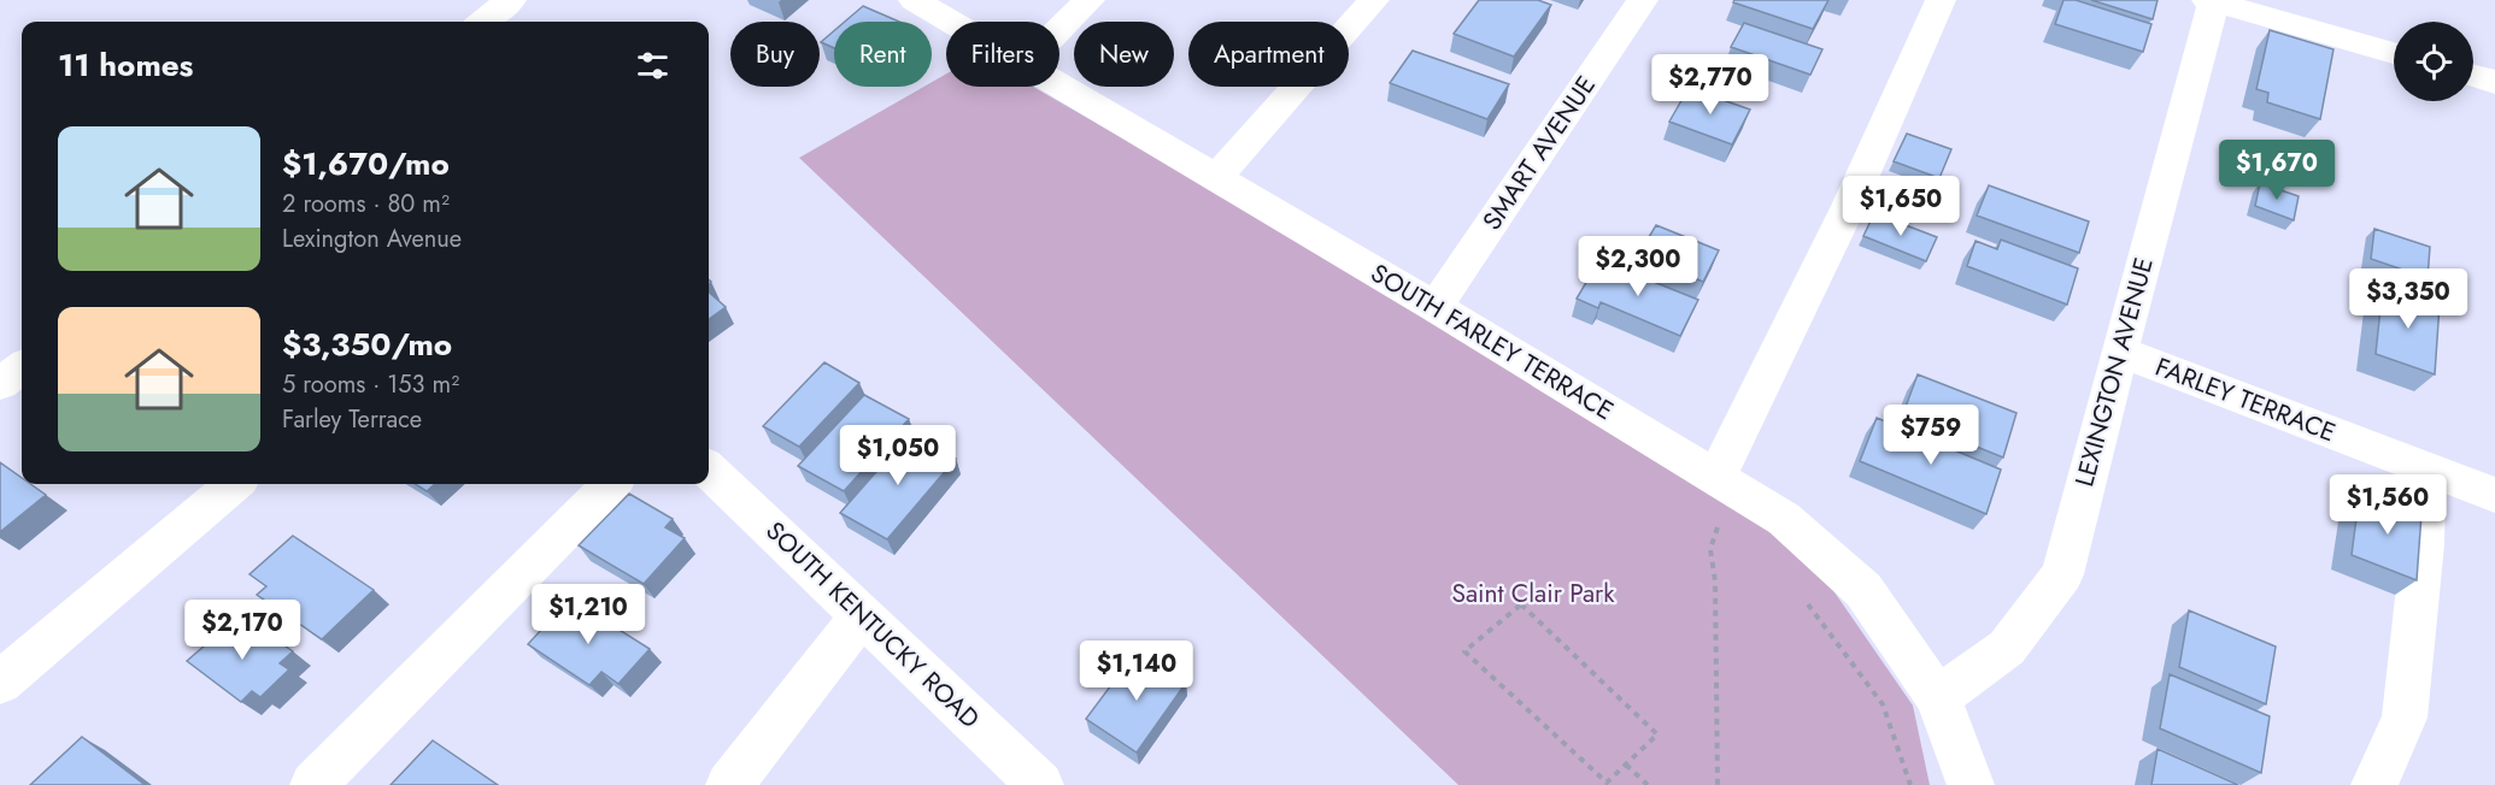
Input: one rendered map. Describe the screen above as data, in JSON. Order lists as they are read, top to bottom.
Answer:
{
  "streets": {
    "street": [
      "SMART AVENUE",
      "SOUTH FARLEY TERRACE",
      "LEXINGTON AVENUE",
      "FARLEY TERRACE",
      "SOUTH KENTUCKY ROAD"
    ]
  },
  "crossings": [
    ["SMART AVENUE", "SOUTH FARLEY TERRACE"],
    ["SOUTH FARLEY TERRACE", "LEXINGTON AVENUE"],
    ["LEXINGTON AVENUE", "FARLEY TERRACE"]
  ],
  "parks": ["Saint Clair Park"],
  "page": {
    "chip": [
      "Buy",
      "Rent",
      "Filters",
      "New",
      "Apartment"
    ],
    "heading": "11 homes",
    "price": [
      "$2,770",
      "$1,670",
      "$1,650",
      "$2,300",
      "$3,350",
      "$759",
      "$1,050",
      "$1,560",
      "$1,210",
      "$2,170",
      "$1,140"
    ],
    "list": [
      {
        "name": "$1,670/mo",
        "note": "2 rooms · 80 m² · Lexington Avenue"
      },
      {
        "name": "$3,350/mo",
        "note": "5 rooms · 153 m² · Farley Terrace"
      }
    ]
  }
}
